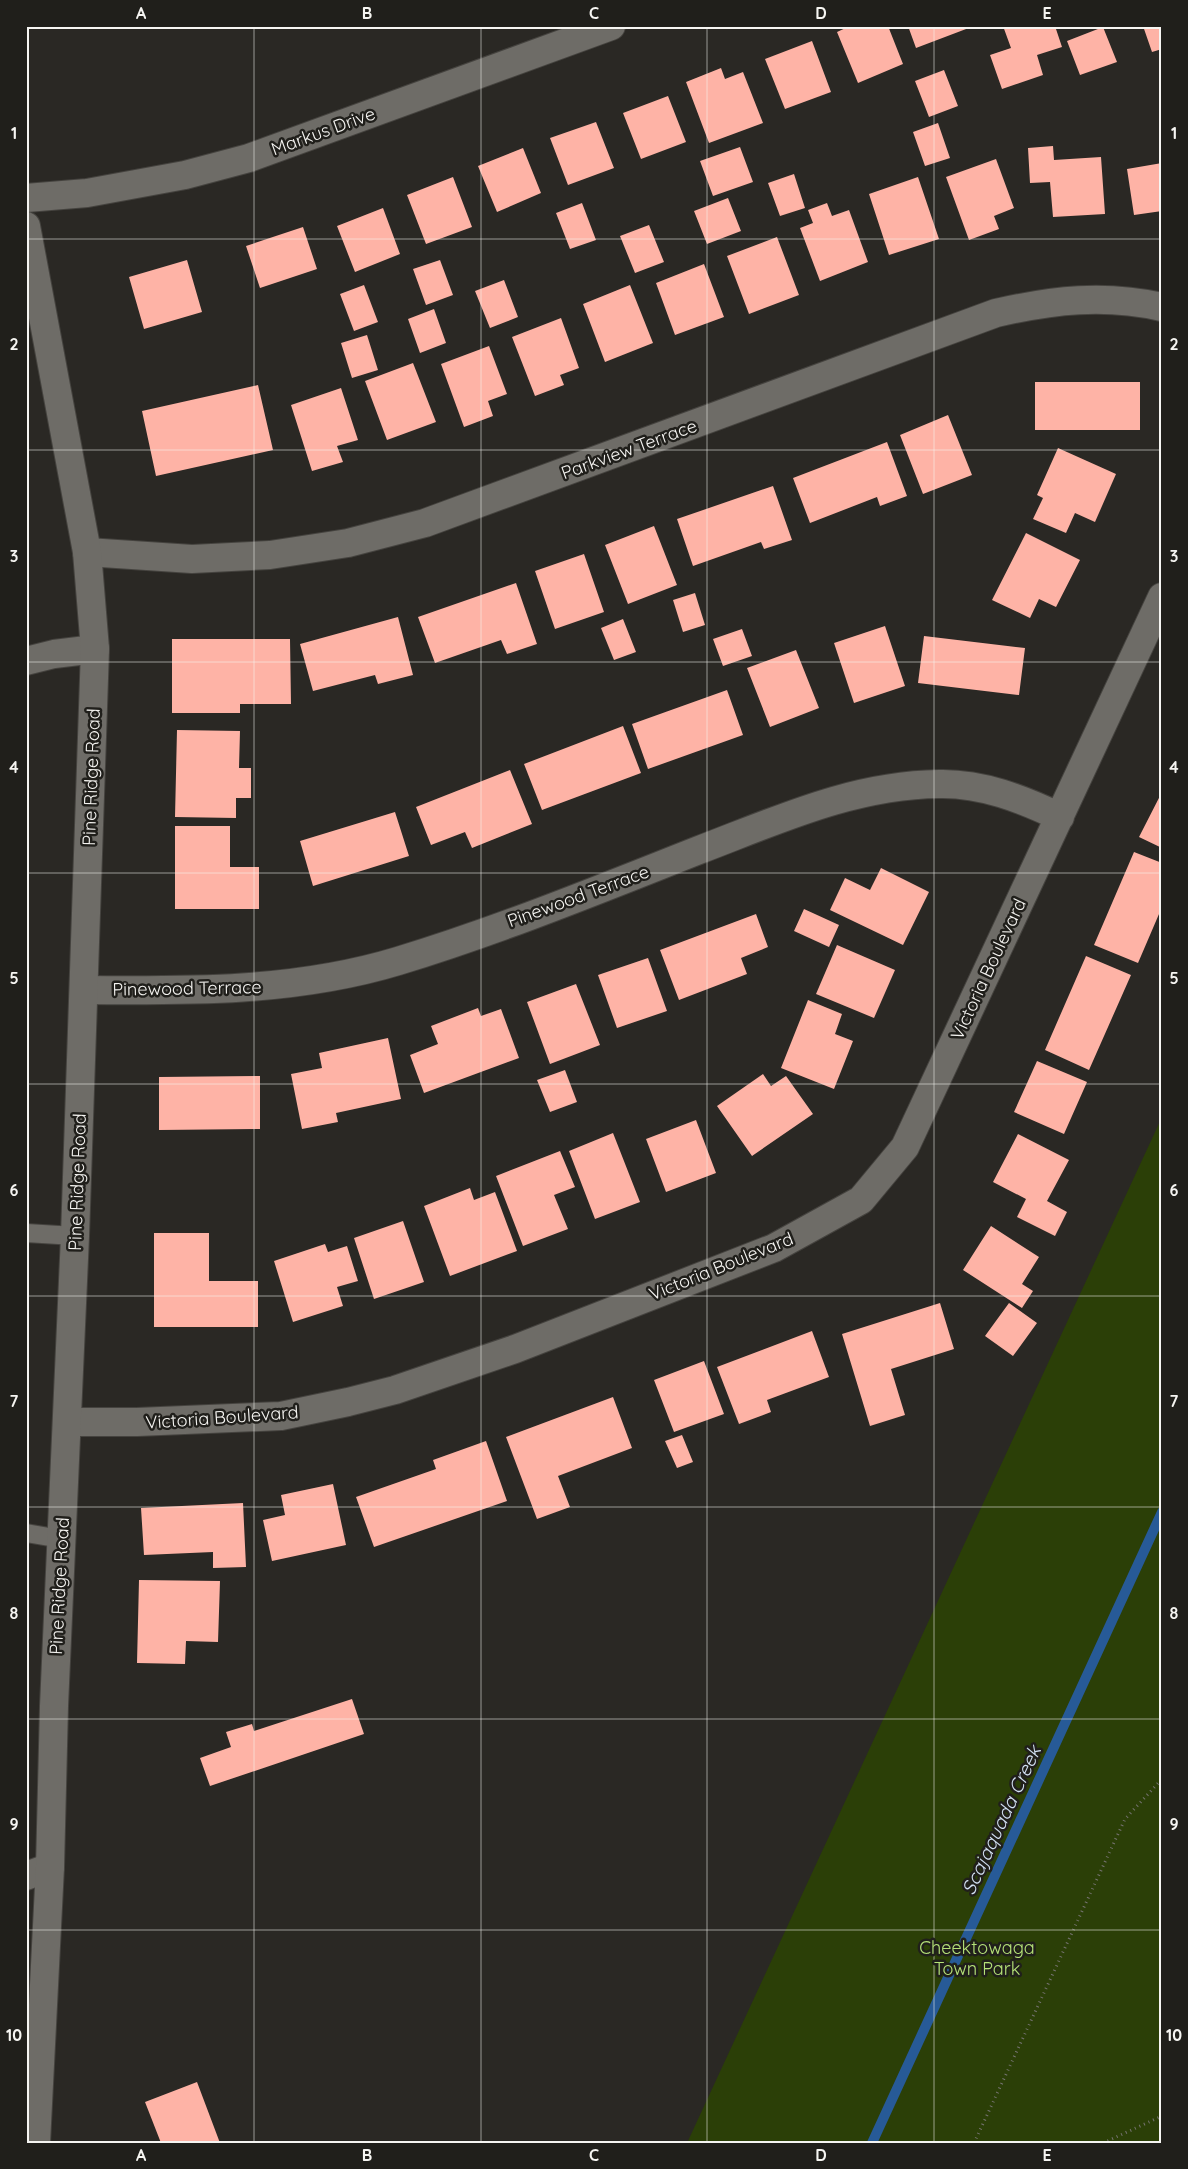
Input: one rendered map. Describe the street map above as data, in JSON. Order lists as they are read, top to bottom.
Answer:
{
  "streets": {
    "street": [
      "Markus Drive",
      "Parkview Terrace",
      "Pine Ridge Road",
      "Pinewood Terrace",
      "Victoria Boulevard"
    ]
  },
  "crossings": [
    ["Parkview Terrace", "Pine Ridge Road"],
    ["Pine Ridge Road", "Pinewood Terrace"],
    ["Pine Ridge Road", "Victoria Boulevard"],
    ["Pinewood Terrace", "Victoria Boulevard"]
  ],
  "water": ["Scajaquada Creek"],
  "parks": ["Cheektowaga Town Park"],
  "grid": {
    "columns": [
      "A",
      "B",
      "C",
      "D",
      "E"
    ],
    "rows": [
      "1",
      "2",
      "3",
      "4",
      "5",
      "6",
      "7",
      "8",
      "9",
      "10"
    ]
  }
}
